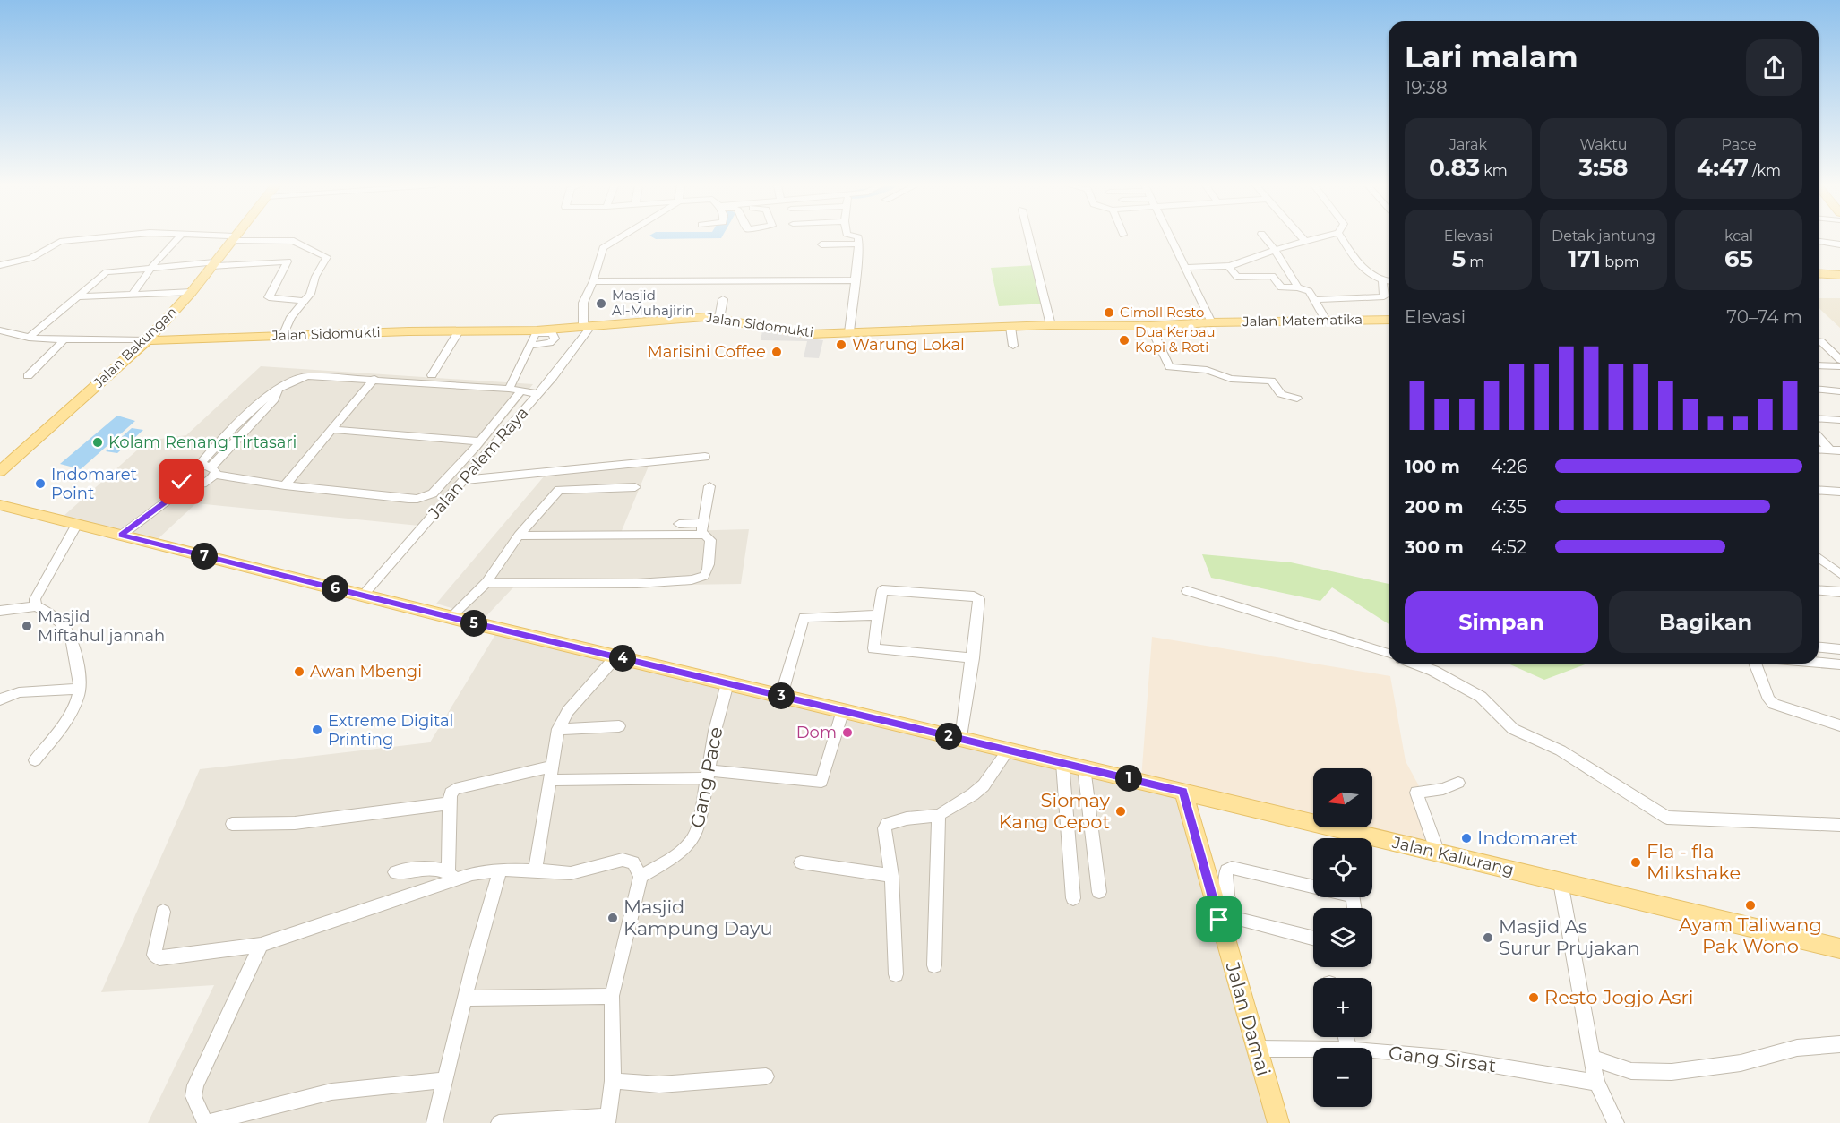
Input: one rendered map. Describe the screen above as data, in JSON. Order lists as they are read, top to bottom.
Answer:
{
  "streets": {
    "main road": [
      "Jalan Matematika",
      "Jalan Sidomukti",
      "Jalan Bakungan",
      "Jalan Kaliurang",
      "Jalan Damai"
    ],
    "street": ["Jalan Palem Raya", "Gang Pace", "Gang Sirsat"]
  },
  "crossings": [
    ["Jalan Matematika", "Jalan Sidomukti"],
    ["Jalan Sidomukti", "Jalan Bakungan"],
    ["Jalan Sidomukti", "Jalan Palem Raya"],
    ["Jalan Palem Raya", "Jalan Kaliurang"],
    ["Gang Pace", "Jalan Kaliurang"],
    ["Jalan Kaliurang", "Jalan Damai"],
    ["Jalan Damai", "Gang Sirsat"]
  ],
  "places": [
    "Masjid Al-Muhajirin",
    "Cimoll Resto",
    "Dua Kerbau Kopi & Roti",
    "Warung Lokal",
    "Marisini Coffee",
    "Kolam Renang Tirtasari",
    "Indomaret Point",
    "Masjid Miftahul jannah",
    "Awan Mbengi",
    "Extreme Digital Printing",
    "Dom",
    "Siomay Kang Cepot",
    "Indomaret",
    "Fla - fla Milkshake",
    "Ayam Taliwang Pak Wono",
    "Masjid Kampung Dayu",
    "Masjid As Surur Prujakan",
    "Resto Jogjo Asri"
  ],
  "north": "left",
  "page": {
    "heading": ["Lari malam", "19:38"],
    "stats": [
      ["Jarak", "0.83 km"],
      ["Waktu", "3:58"],
      ["Pace", "4:47 /km"],
      ["Elevasi", "5 m"],
      ["Detak jantung", "171 bpm"],
      ["kcal", "65"]
    ],
    "chart": ["Elevasi", "70–74 m"],
    "list": [
      {
        "name": "100 m",
        "note": "4:26"
      },
      {
        "name": "200 m",
        "note": "4:35"
      },
      {
        "name": "300 m",
        "note": "4:52"
      }
    ],
    "pins": [
      "7",
      "6",
      "5",
      "4",
      "3",
      "2",
      "1"
    ],
    "buttons": ["Simpan", "Bagikan"],
    "map_buttons": ["+", "−"]
  }
}
